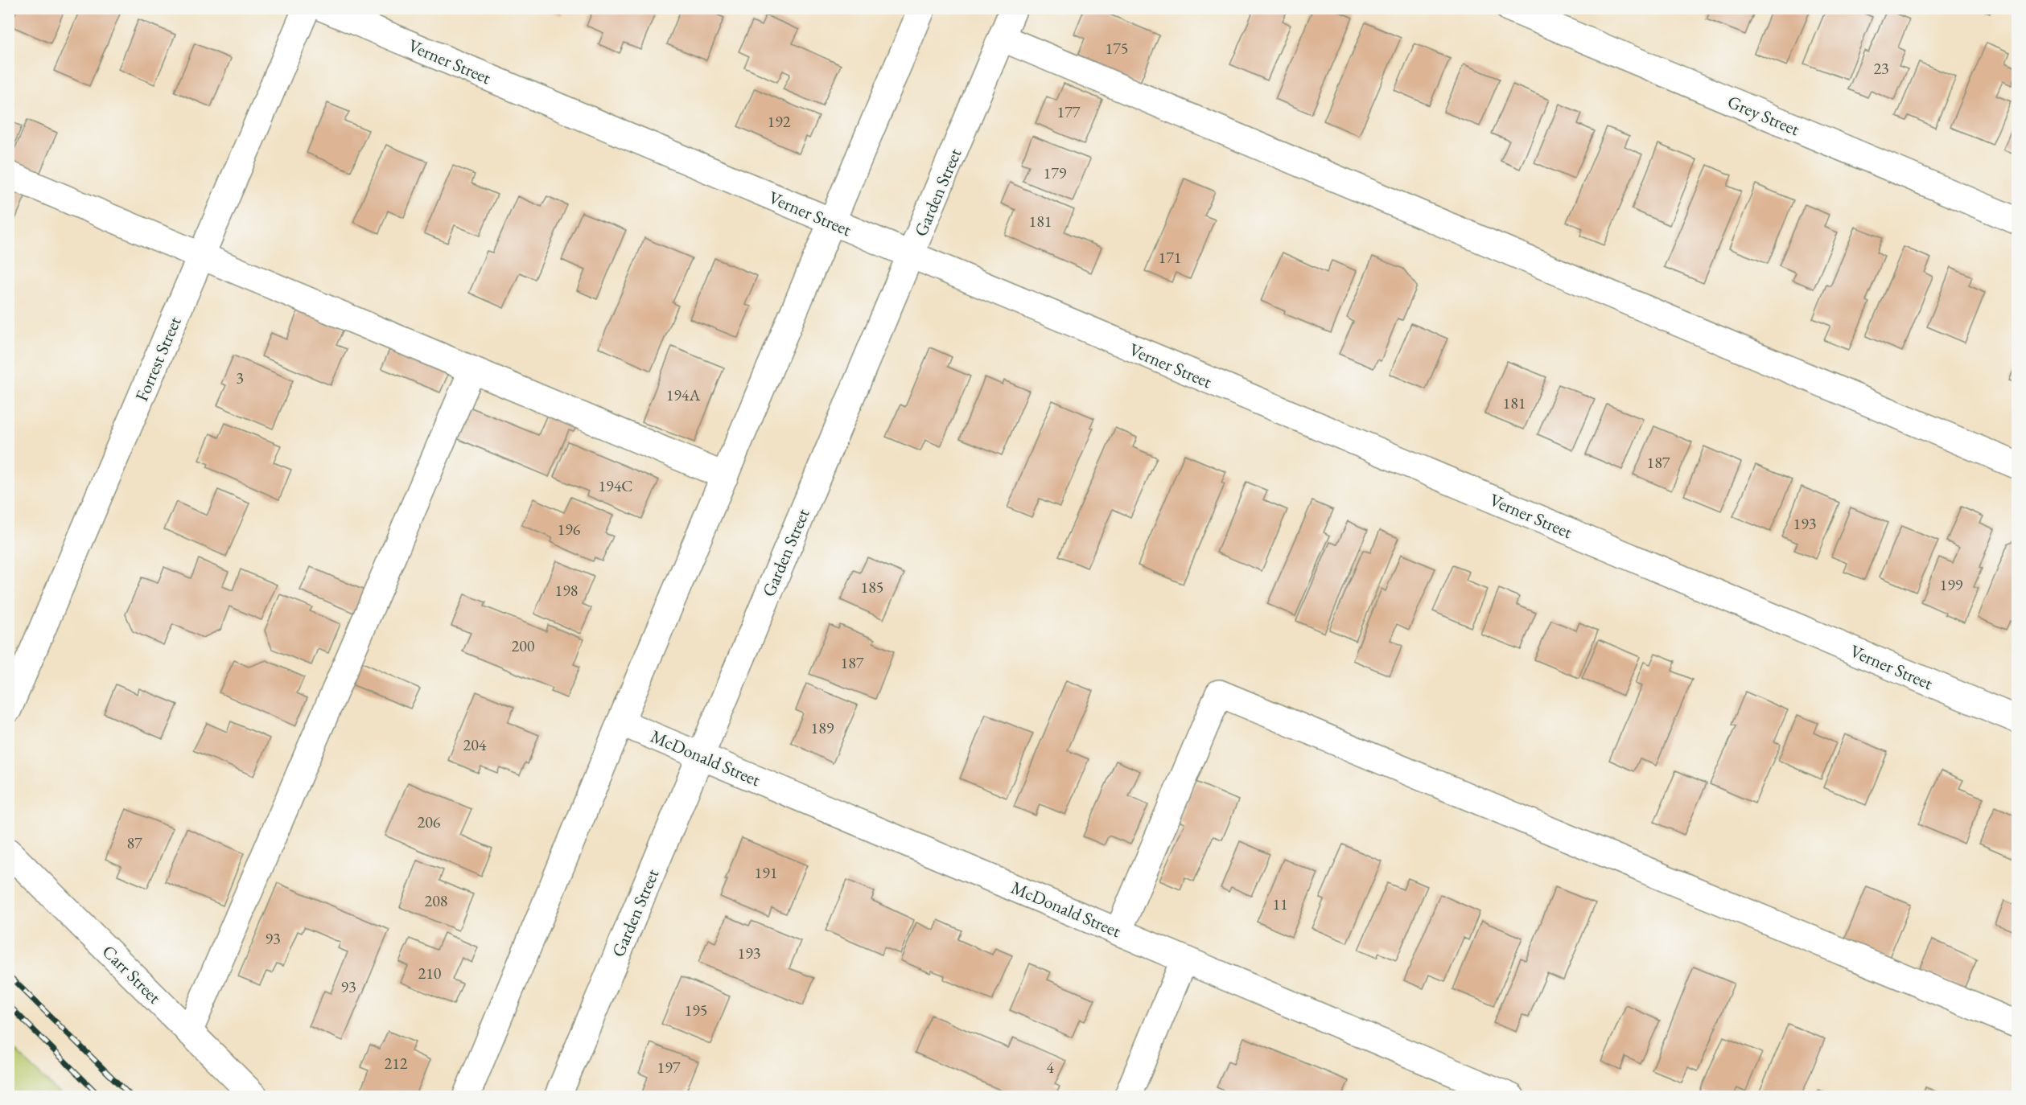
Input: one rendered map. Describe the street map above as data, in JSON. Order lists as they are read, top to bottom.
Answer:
{
  "streets": {
    "street": [
      "Verner Street",
      "Grey Street",
      "Garden Street",
      "Forrest Street",
      "McDonald Street",
      "Carr Street"
    ]
  },
  "crossings": [
    ["Verner Street", "Garden Street"],
    ["Garden Street", "McDonald Street"]
  ],
  "house_numbers": [
    "175",
    "23",
    "177",
    "192",
    "179",
    "181",
    "171",
    "3",
    "194A",
    "181",
    "187",
    "194C",
    "193",
    "196",
    "199",
    "185",
    "198",
    "200",
    "187",
    "189",
    "204",
    "206",
    "87",
    "191",
    "208",
    "11",
    "93",
    "193",
    "210",
    "93",
    "195",
    "212",
    "197",
    "4"
  ]
}
